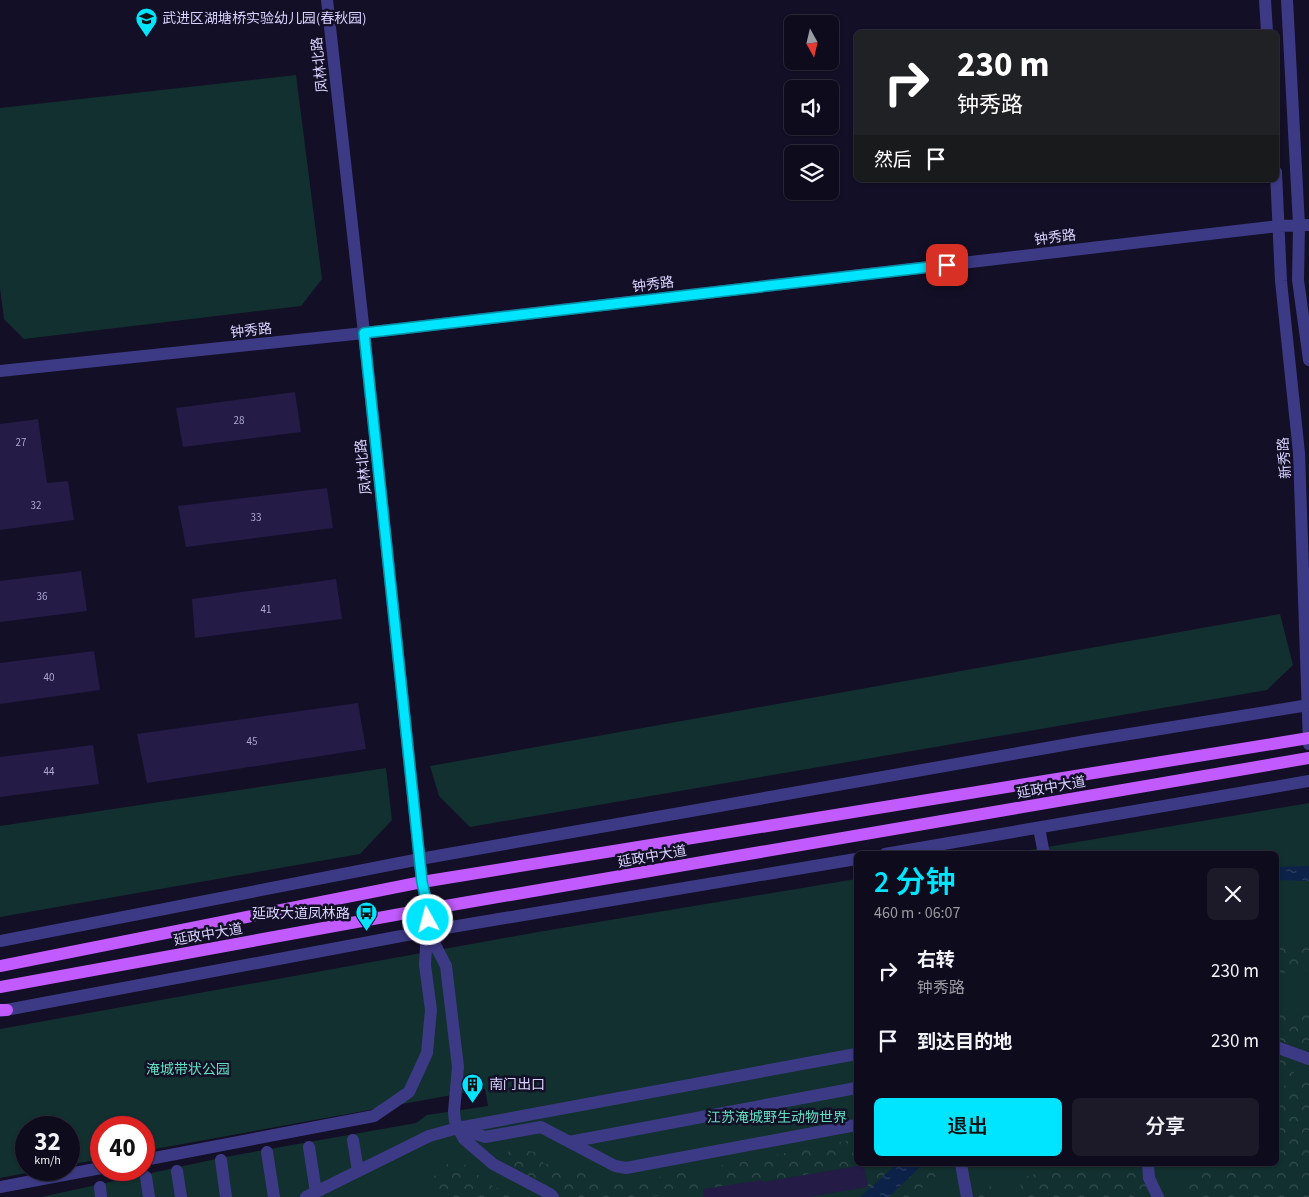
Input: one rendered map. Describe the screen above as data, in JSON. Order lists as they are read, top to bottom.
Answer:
{
  "streets": {
    "main road": ["延政中大道"],
    "street": ["凤林北路", "钟秀路", "新秀路"]
  },
  "crossings": [
    ["凤林北路", "钟秀路"],
    ["凤林北路", "延政中大道"],
    ["钟秀路", "新秀路"],
    ["新秀路", "延政中大道"]
  ],
  "parks": ["淹城带状公园", "江苏淹城野生动物世界"],
  "places": {
    "school or university": ["武进区湖塘桥实验幼儿园(春秋园)"],
    "bus stop": ["延政大道凤林路"],
    "building": ["南门出口"]
  },
  "house_numbers": [
    "28",
    "27",
    "32",
    "33",
    "36",
    "41",
    "40",
    "45",
    "44"
  ],
  "north": "bottom",
  "page": {
    "turn": ["230 m", "钟秀路"],
    "then": "然后",
    "heading": ["2 分钟", "460 m · 06:07"],
    "list": [
      {
        "name": "右转",
        "note": "钟秀路",
        "value": "230 m"
      },
      {
        "name": "到达目的地",
        "value": "230 m"
      }
    ],
    "buttons": ["退出", "分享"],
    "speed": "32 km/h",
    "limit": "40"
  }
}
